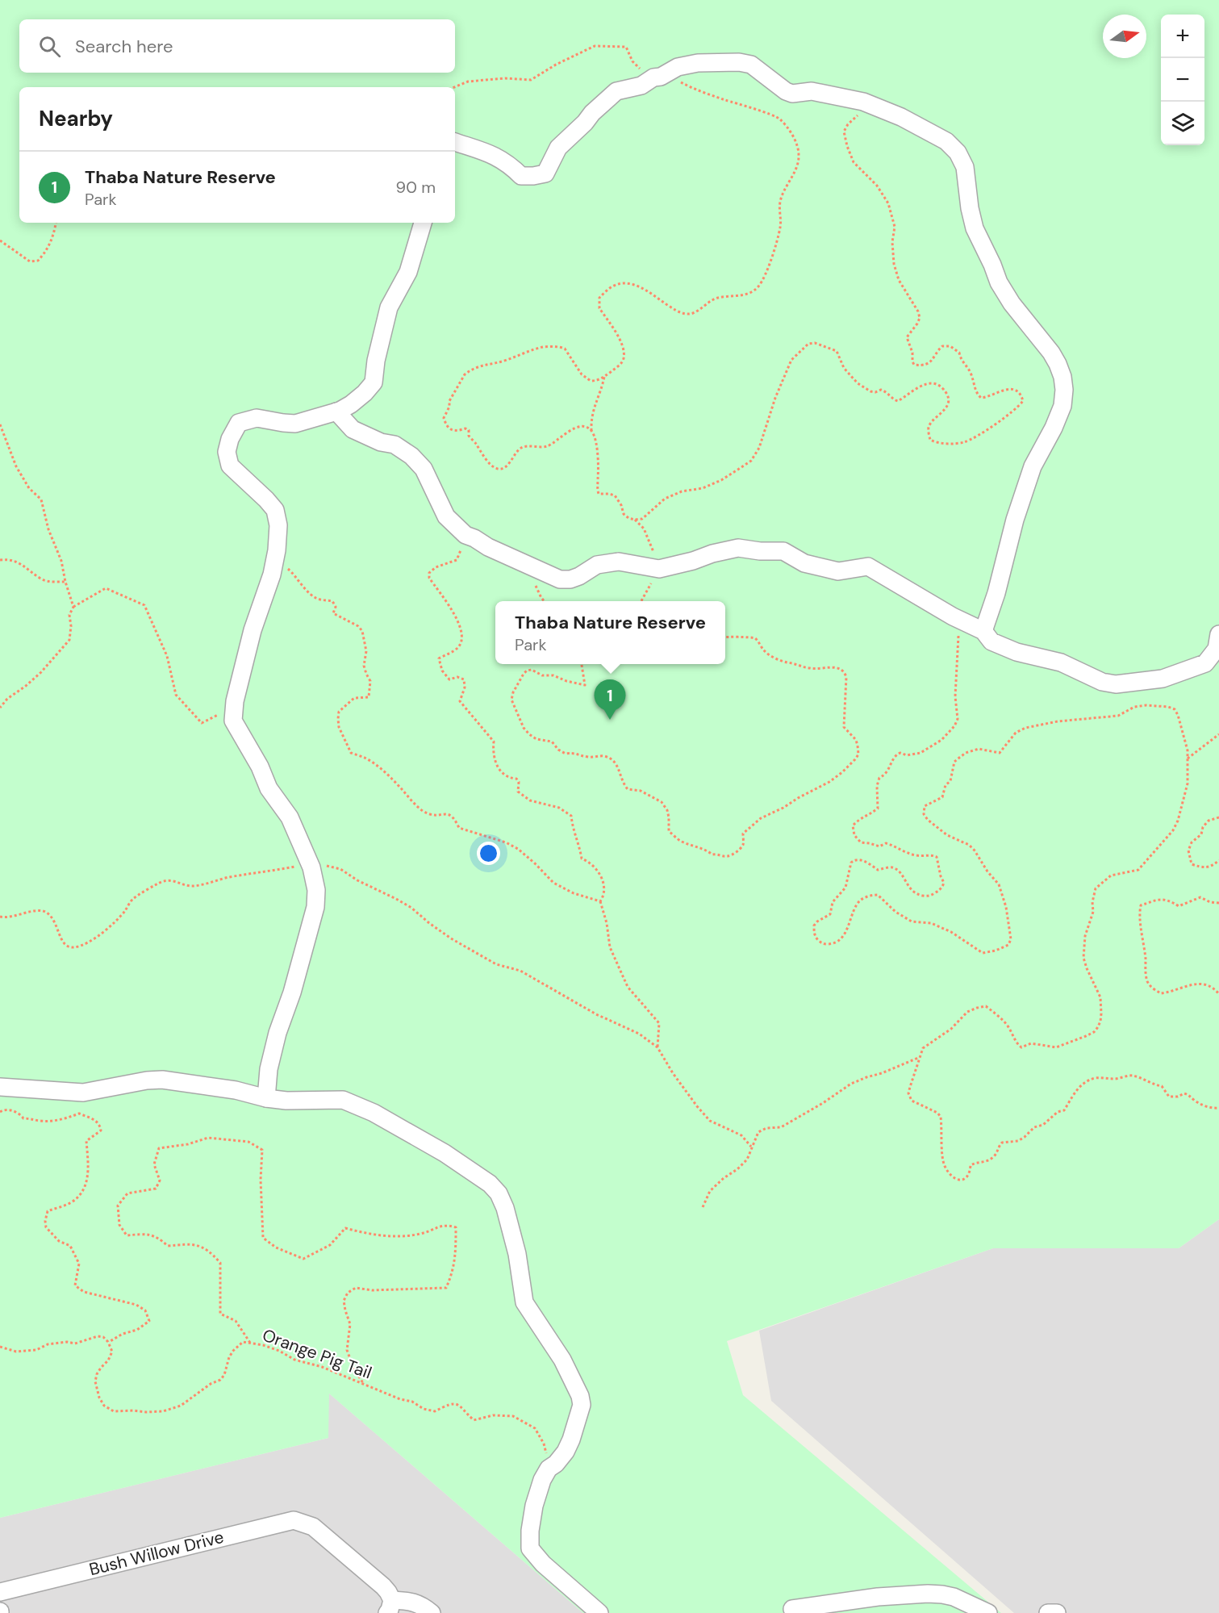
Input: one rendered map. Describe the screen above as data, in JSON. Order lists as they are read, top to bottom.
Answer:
{
  "streets": {
    "street": ["Bush Willow Drive"],
    "path": ["Orange Pig Tail"]
  },
  "north": "right",
  "page": {
    "map_buttons": ["+", "−"],
    "search": "Search here",
    "heading": "Nearby",
    "list": [
      {
        "mark": "1",
        "name": "Thaba Nature Reserve",
        "note": "Park",
        "value": "90 m"
      }
    ],
    "popup": ["Thaba Nature Reserve", "Park"],
    "pins": "1"
  }
}
